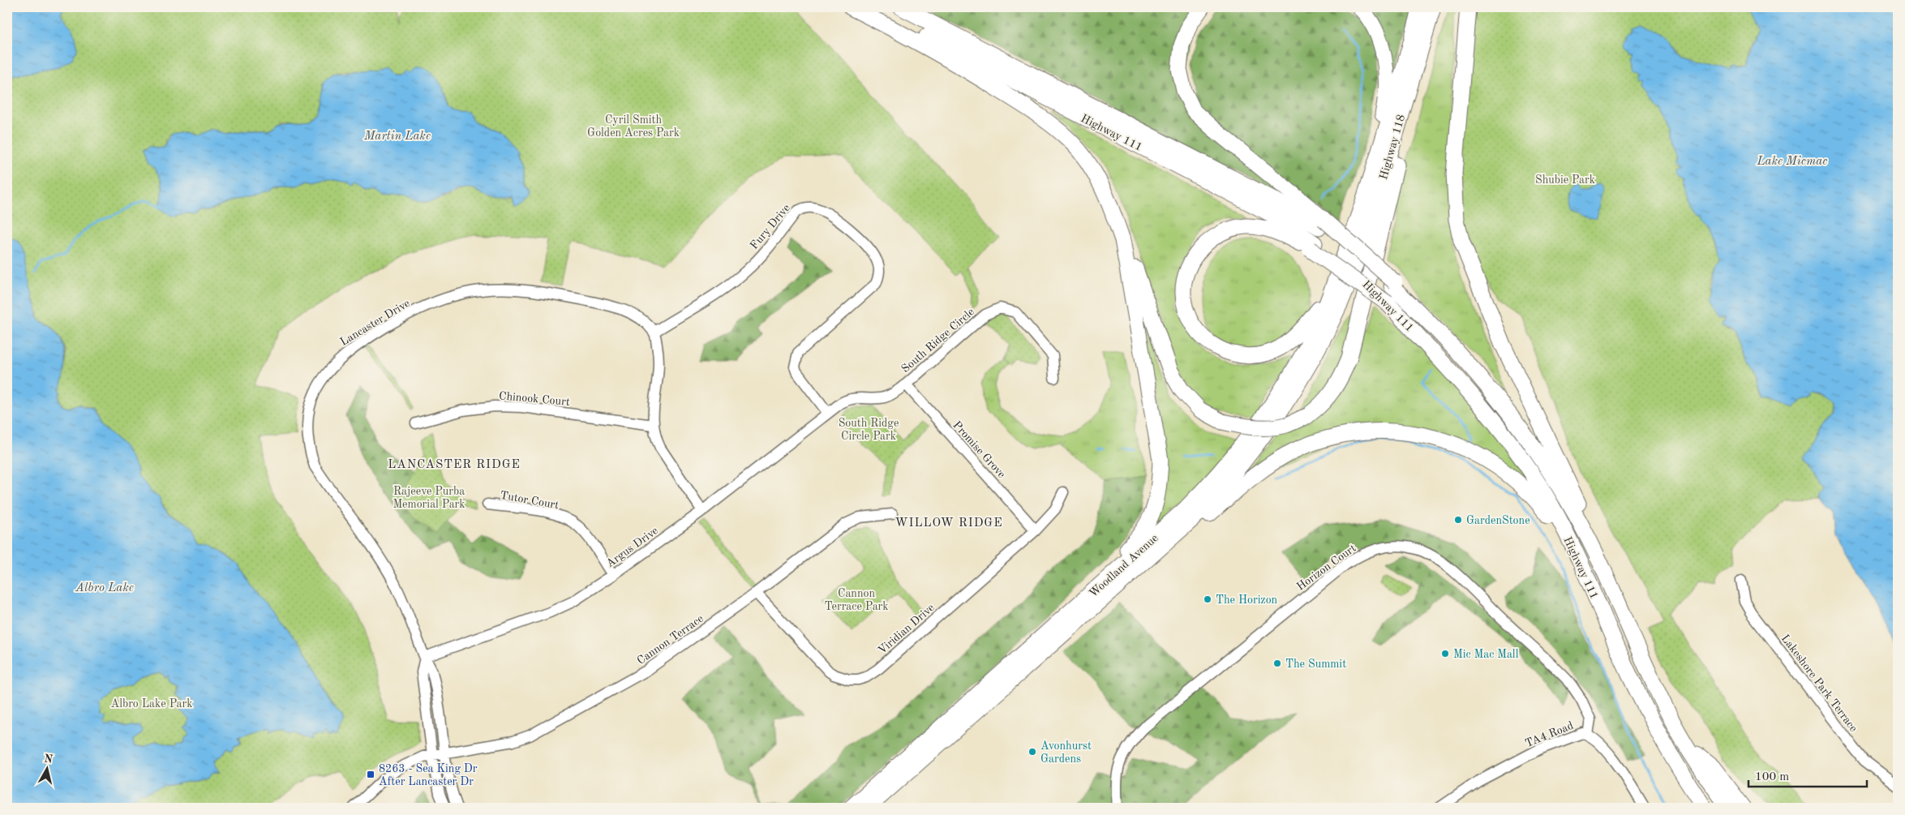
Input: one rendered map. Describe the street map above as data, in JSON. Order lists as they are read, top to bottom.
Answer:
{
  "streets": {
    "highway": ["Highway 111", "Highway 118", "Woodland Avenue"],
    "street": [
      "Fury Drive",
      "Lancaster Drive",
      "South Ridge Circle",
      "Chinook Court",
      "Promise Grove",
      "Tutor Court",
      "Argus Drive",
      "Horizon Court",
      "Viridian Drive",
      "Cannon Terrace",
      "Lakeshore Park Terrace",
      "TA4 Road"
    ]
  },
  "crossings": [
    ["Highway 118", "Woodland Avenue"],
    ["Fury Drive", "Lancaster Drive"],
    ["Fury Drive", "South Ridge Circle"],
    ["Fury Drive", "Argus Drive"],
    ["Lancaster Drive", "Argus Drive"],
    ["Lancaster Drive", "Cannon Terrace"],
    ["South Ridge Circle", "Promise Grove"],
    ["South Ridge Circle", "Argus Drive"],
    ["Promise Grove", "Viridian Drive"],
    ["Tutor Court", "Argus Drive"],
    ["Horizon Court", "TA4 Road"],
    ["Viridian Drive", "Cannon Terrace"]
  ],
  "districts": ["LANCASTER RIDGE", "WILLOW RIDGE"],
  "water": ["Martin Lake", "Lake Micmac", "Albro Lake"],
  "parks": [
    "Cyril Smith Golden Acres Park",
    "Shubie Park",
    "South Ridge Circle Park",
    "Rajeeve Purba Memorial Park",
    "Cannon Terrace Park",
    "Albro Lake Park"
  ],
  "places": {
    "other": [
      "GardenStone",
      "The Horizon",
      "Mic Mac Mall",
      "The Summit",
      "Avonhurst Gardens"
    ],
    "transit": ["8263 - Sea King Dr After Lancaster Dr"]
  },
  "scale_bar": "100 m",
  "north": "top"
}
